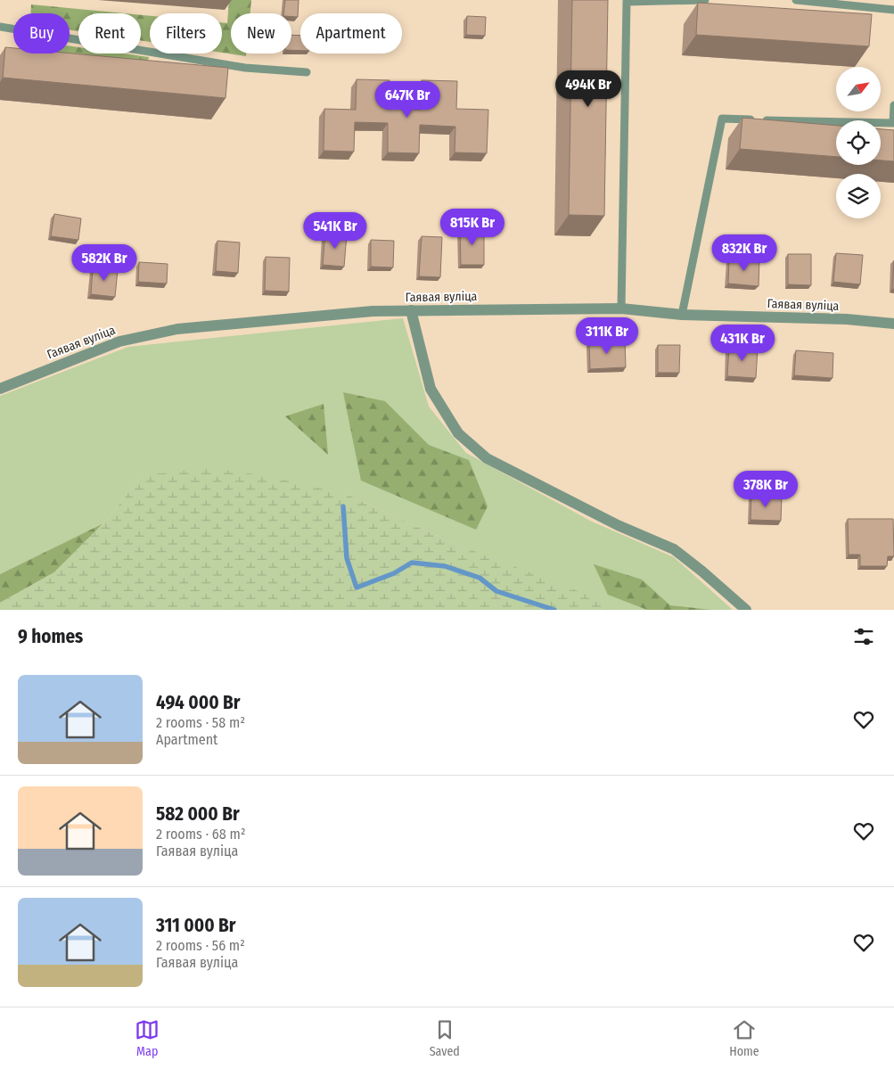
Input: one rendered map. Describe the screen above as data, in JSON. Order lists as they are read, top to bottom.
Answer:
{
  "streets": {
    "street": ["Гаявая вуліца"]
  },
  "north": "top right",
  "page": {
    "chip": [
      "Buy",
      "Rent",
      "Filters",
      "New",
      "Apartment"
    ],
    "price": [
      "494K Br",
      "647K Br",
      "815K Br",
      "541K Br",
      "832K Br",
      "582K Br",
      "311K Br",
      "431K Br",
      "378K Br"
    ],
    "heading": "9 homes",
    "list": [
      {
        "name": "494 000 Br",
        "note": "2 rooms · 58 m² · Apartment"
      },
      {
        "name": "582 000 Br",
        "note": "2 rooms · 68 m² · Гаявая вуліца"
      },
      {
        "name": "311 000 Br",
        "note": "2 rooms · 56 m² · Гаявая вуліца"
      }
    ],
    "tabs": ["Map", "Saved", "Home"]
  }
}
